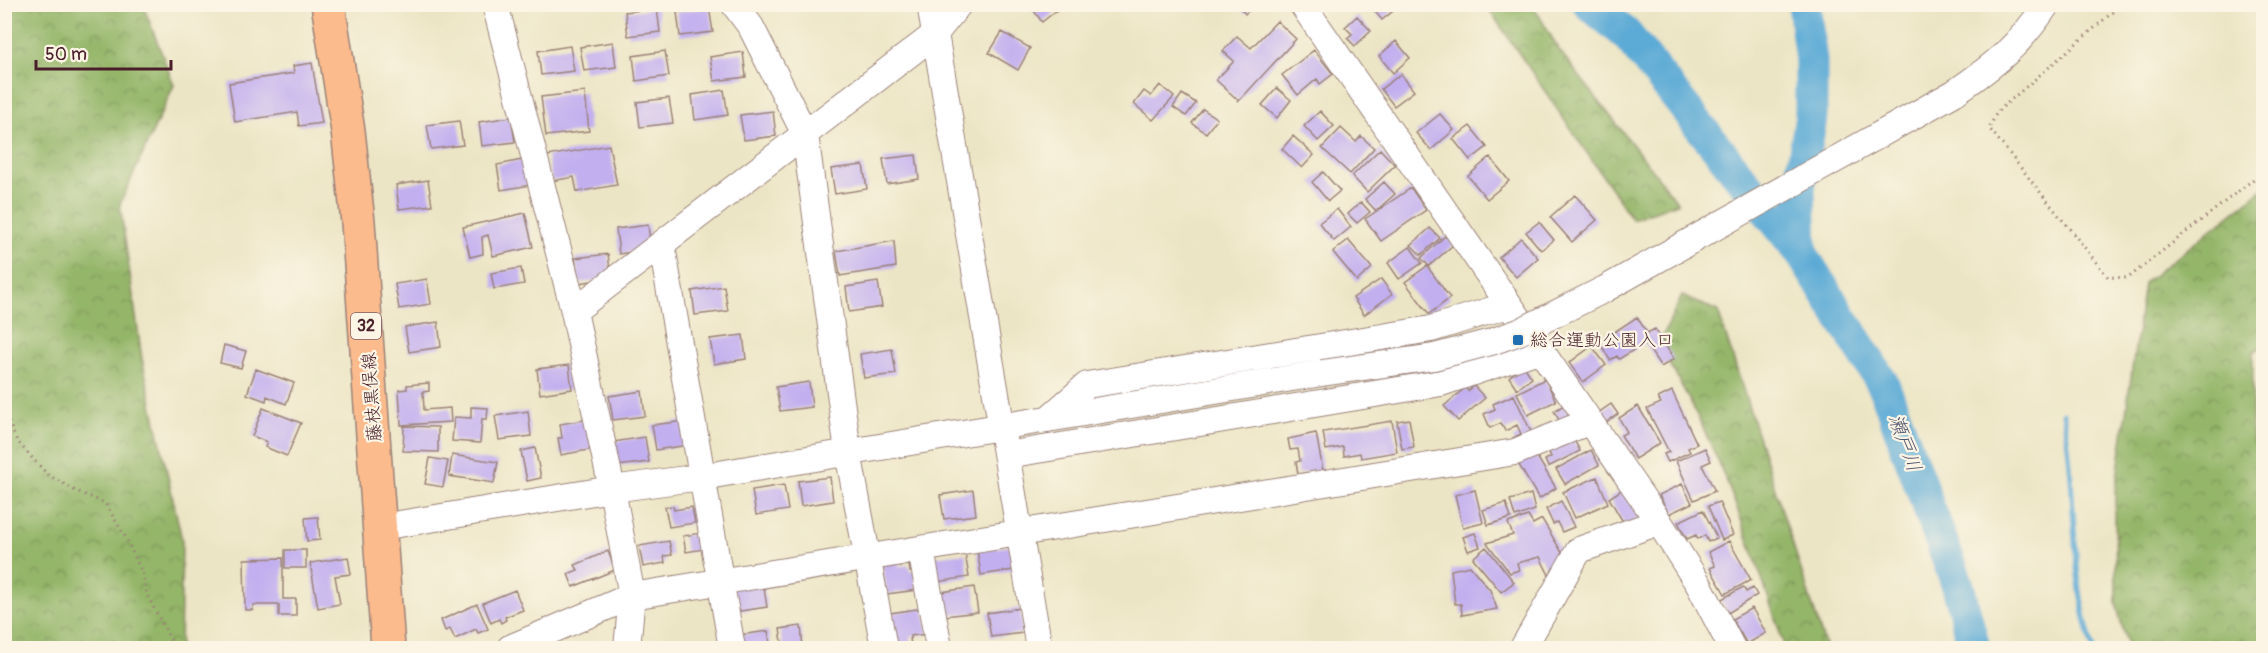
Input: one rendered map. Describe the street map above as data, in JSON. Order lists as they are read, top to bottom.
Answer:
{
  "streets": {
    "main road": ["32", "藤枝黒俣線"]
  },
  "water": ["瀬戸川"],
  "places": {
    "transit": ["総合運動公園入口"]
  },
  "scale_bar": "50 m"
}
